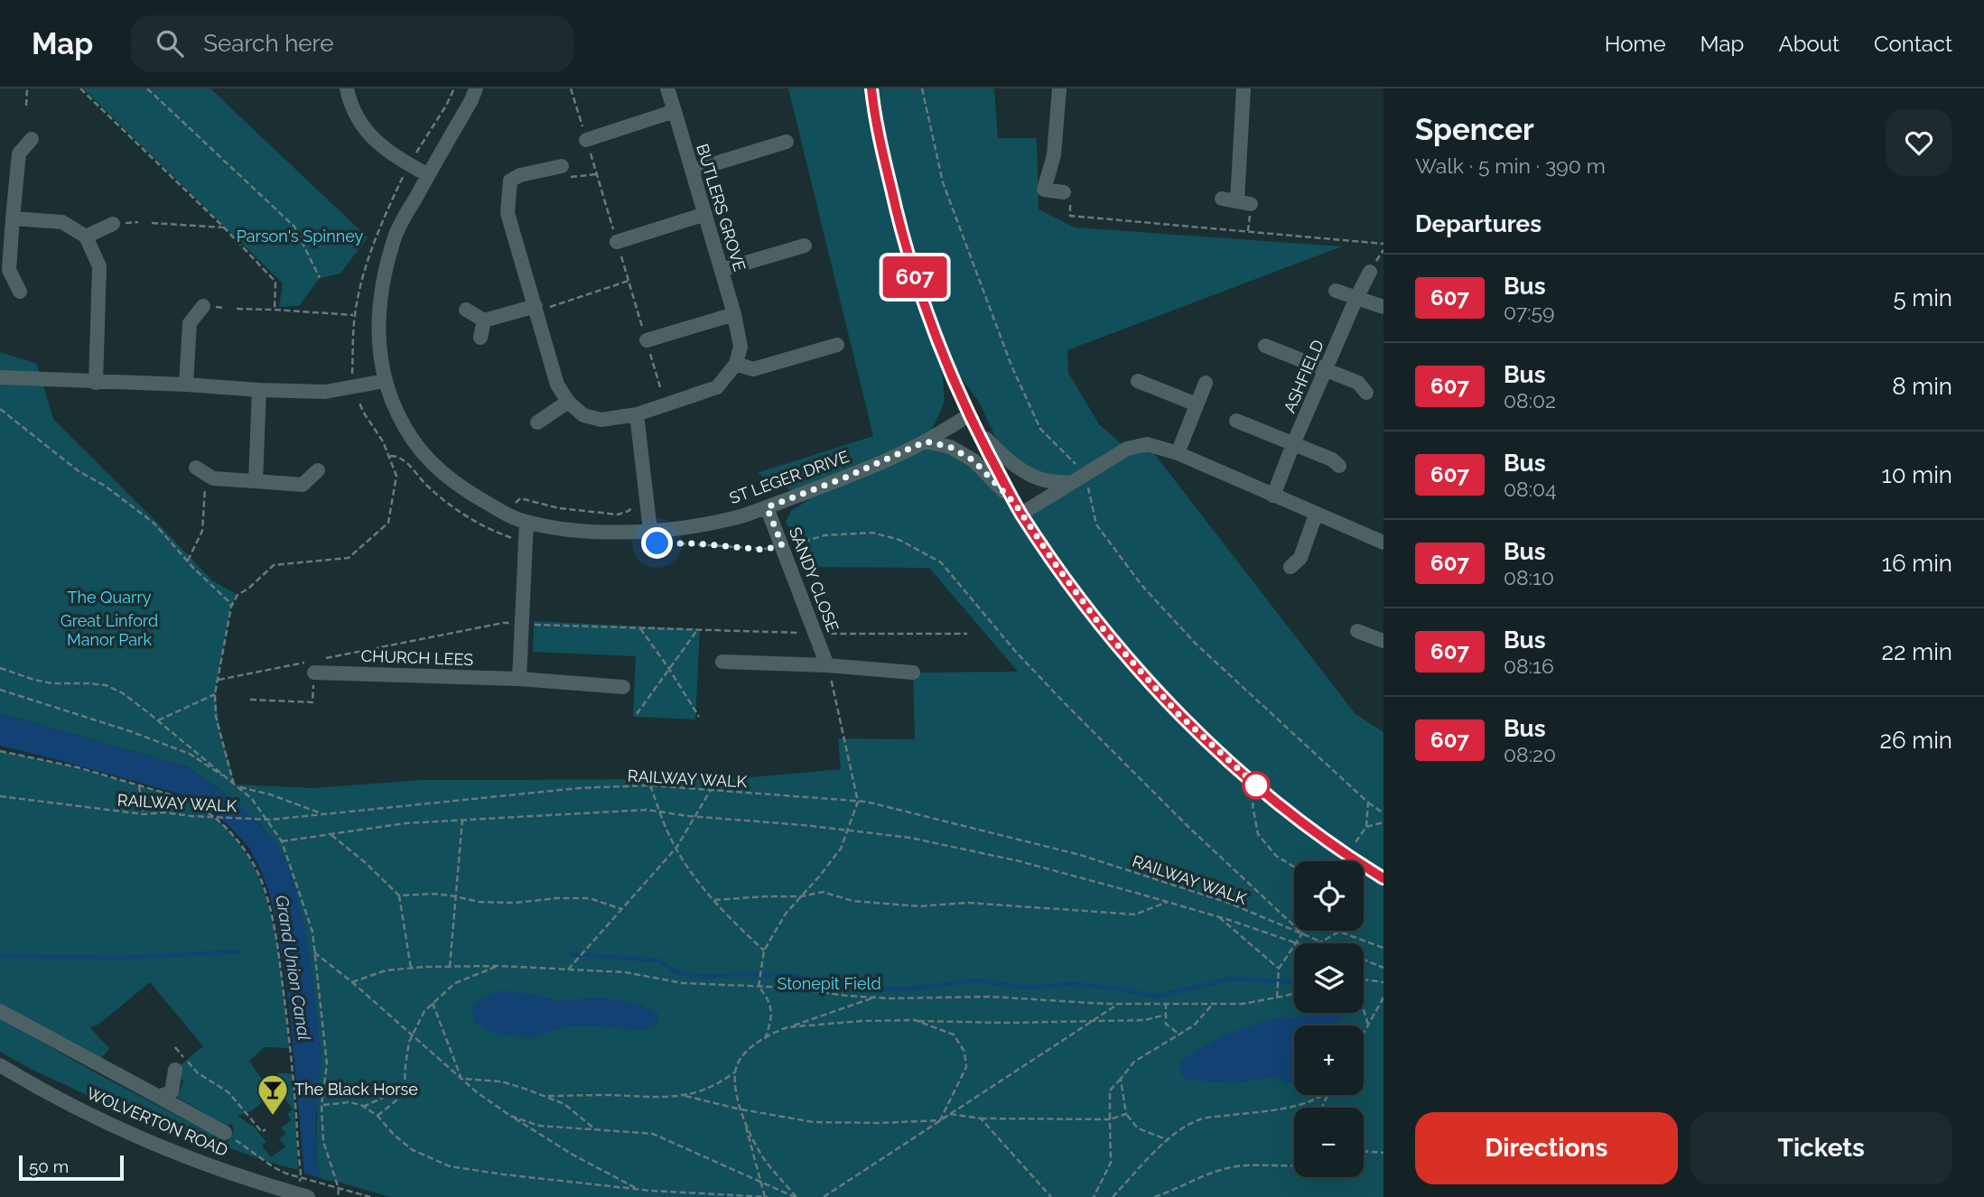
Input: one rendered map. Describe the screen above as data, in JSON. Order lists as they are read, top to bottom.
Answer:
{
  "streets": {
    "street": [
      "BUTLERS GROVE",
      "ASHFIELD",
      "ST LEGER DRIVE",
      "SANDY CLOSE",
      "CHURCH LEES",
      "WOLVERTON ROAD"
    ],
    "path": ["RAILWAY WALK"]
  },
  "crossings": [
    ["ST LEGER DRIVE", "SANDY CLOSE"]
  ],
  "water": ["Grand Union Canal"],
  "parks": [
    "Parson's Spinney",
    "The Quarry",
    "Great Linford Manor Park",
    "Stonepit Field"
  ],
  "places": {
    "bar": ["The Black Horse"]
  },
  "lines": ["bus line 607"],
  "scale_bar": "50 m",
  "page": {
    "header": "Map",
    "search": "Search here",
    "nav": [
      "Home",
      "Map",
      "About",
      "Contact"
    ],
    "on_map": "607",
    "heading": [
      ["Spencer", "Walk · 5 min · 390 m"],
      "Departures"
    ],
    "list": [
      {
        "mark": "607",
        "name": "Bus",
        "note": "07:59",
        "value": "5 min"
      },
      {
        "mark": "607",
        "name": "Bus",
        "note": "08:02",
        "value": "8 min"
      },
      {
        "mark": "607",
        "name": "Bus",
        "note": "08:04",
        "value": "10 min"
      },
      {
        "mark": "607",
        "name": "Bus",
        "note": "08:10",
        "value": "16 min"
      },
      {
        "mark": "607",
        "name": "Bus",
        "note": "08:16",
        "value": "22 min"
      },
      {
        "mark": "607",
        "name": "Bus",
        "note": "08:20",
        "value": "26 min"
      }
    ],
    "map_buttons": ["+", "−"],
    "buttons": ["Directions", "Tickets"],
    "scale": "50 m"
  }
}
